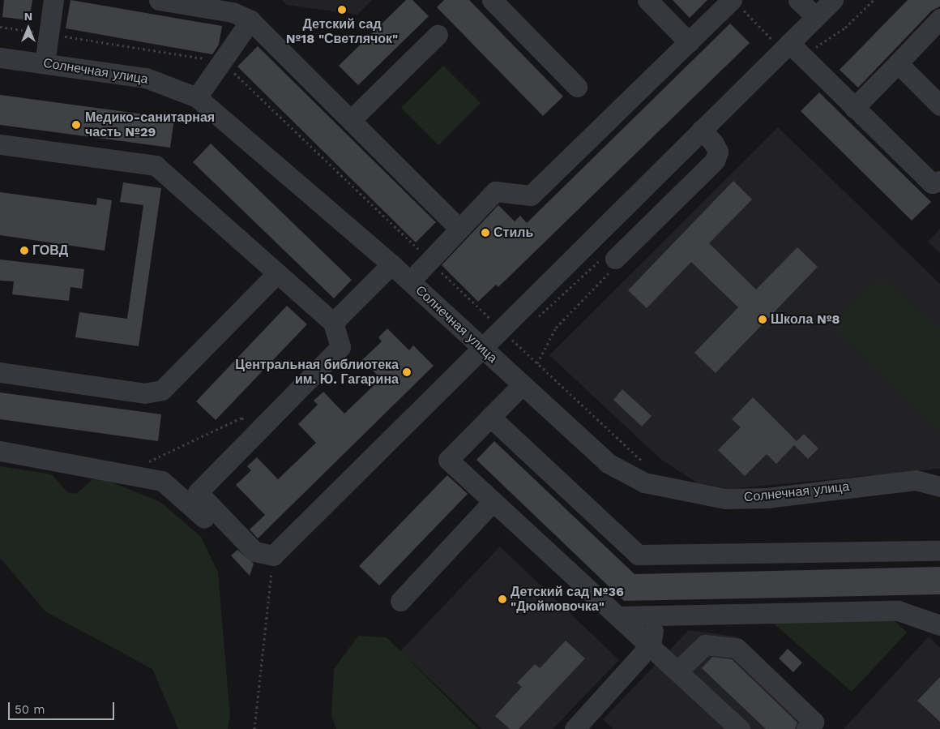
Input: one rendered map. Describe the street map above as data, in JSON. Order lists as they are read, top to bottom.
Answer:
{
  "streets": {
    "street": ["Солнечная улица"]
  },
  "places": [
    "Детский сад №18 \"Светлячок\"",
    "Медико-санитарная часть №29",
    "Стиль",
    "ГОВД",
    "Школа №8",
    "Центральная библиотека им. Ю. Гагарина",
    "Детский сад №36 \"Дюймовочка\""
  ],
  "scale_bar": "50 m",
  "north": "top"
}
